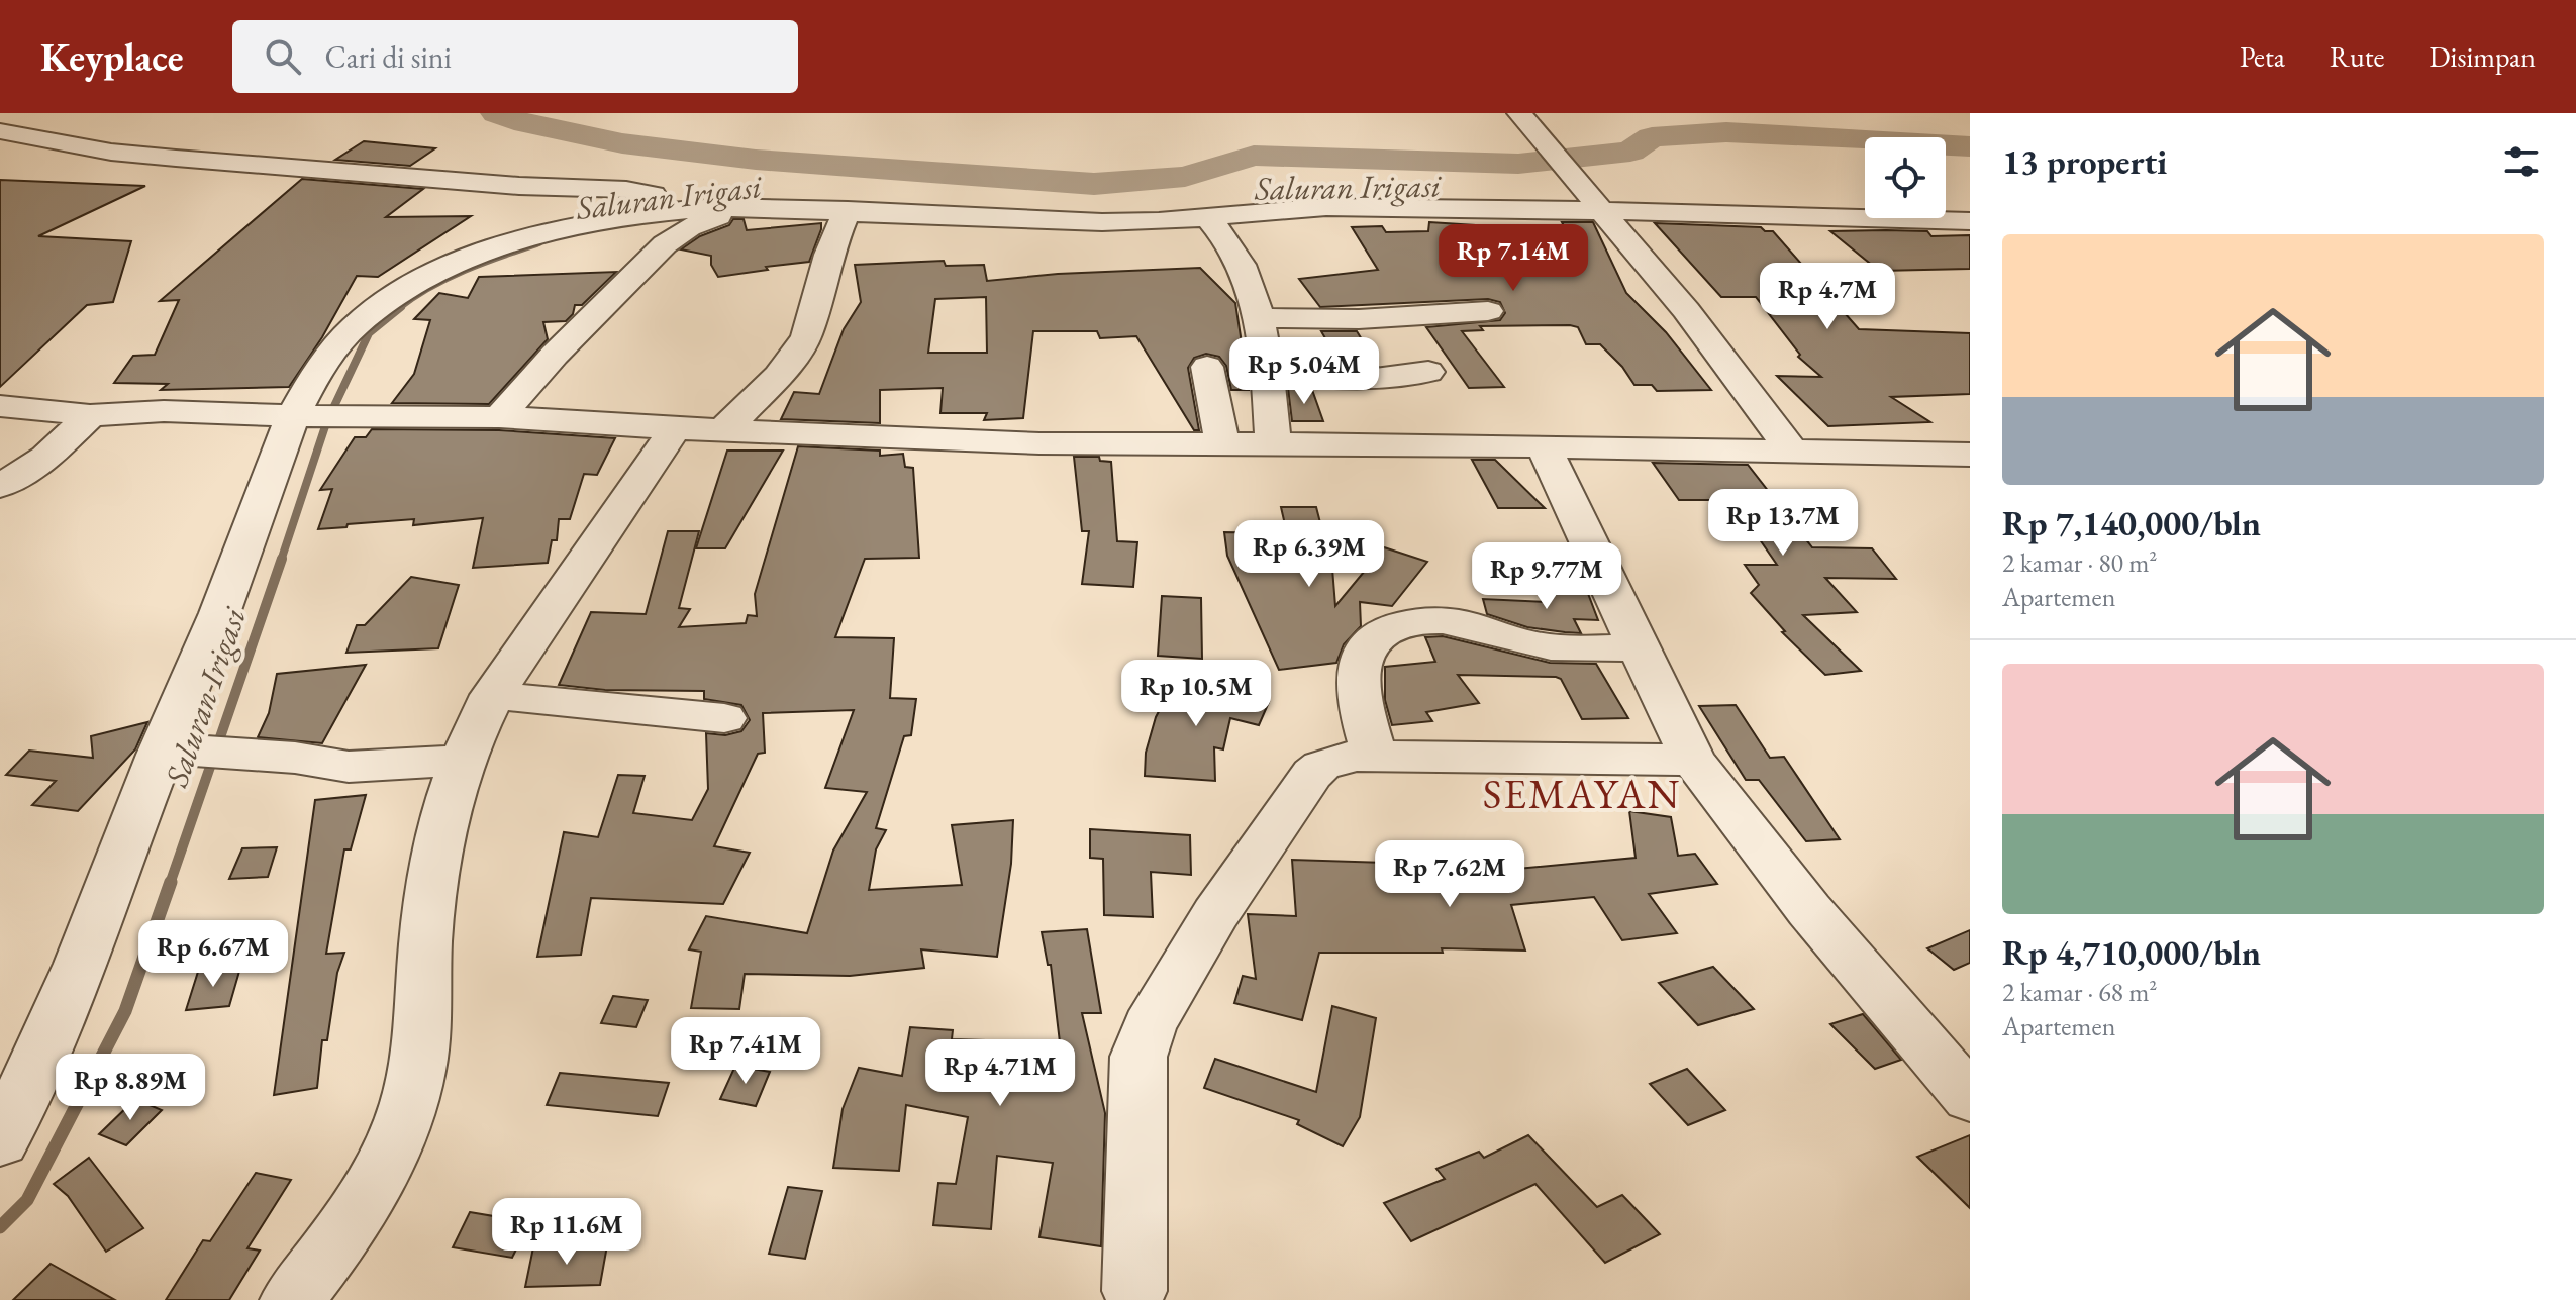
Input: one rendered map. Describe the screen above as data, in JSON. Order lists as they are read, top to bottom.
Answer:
{
  "districts": ["SEMAYAN"],
  "water": ["Saluran Irigasi"],
  "page": {
    "header": "Keyplace",
    "search": "Cari di sini",
    "nav": ["Peta", "Rute", "Disimpan"],
    "heading": "13 properti",
    "list": [
      {
        "name": "Rp 7,140,000/bln",
        "note": "2 kamar · 80 m² · Apartemen"
      },
      {
        "name": "Rp 4,710,000/bln",
        "note": "2 kamar · 68 m² · Apartemen"
      }
    ],
    "price": [
      "Rp 7.14M",
      "Rp 4.7M",
      "Rp 5.04M",
      "Rp 13.7M",
      "Rp 6.39M",
      "Rp 9.77M",
      "Rp 10.5M",
      "Rp 7.62M",
      "Rp 6.67M",
      "Rp 7.41M",
      "Rp 4.71M",
      "Rp 8.89M",
      "Rp 11.6M"
    ]
  }
}
